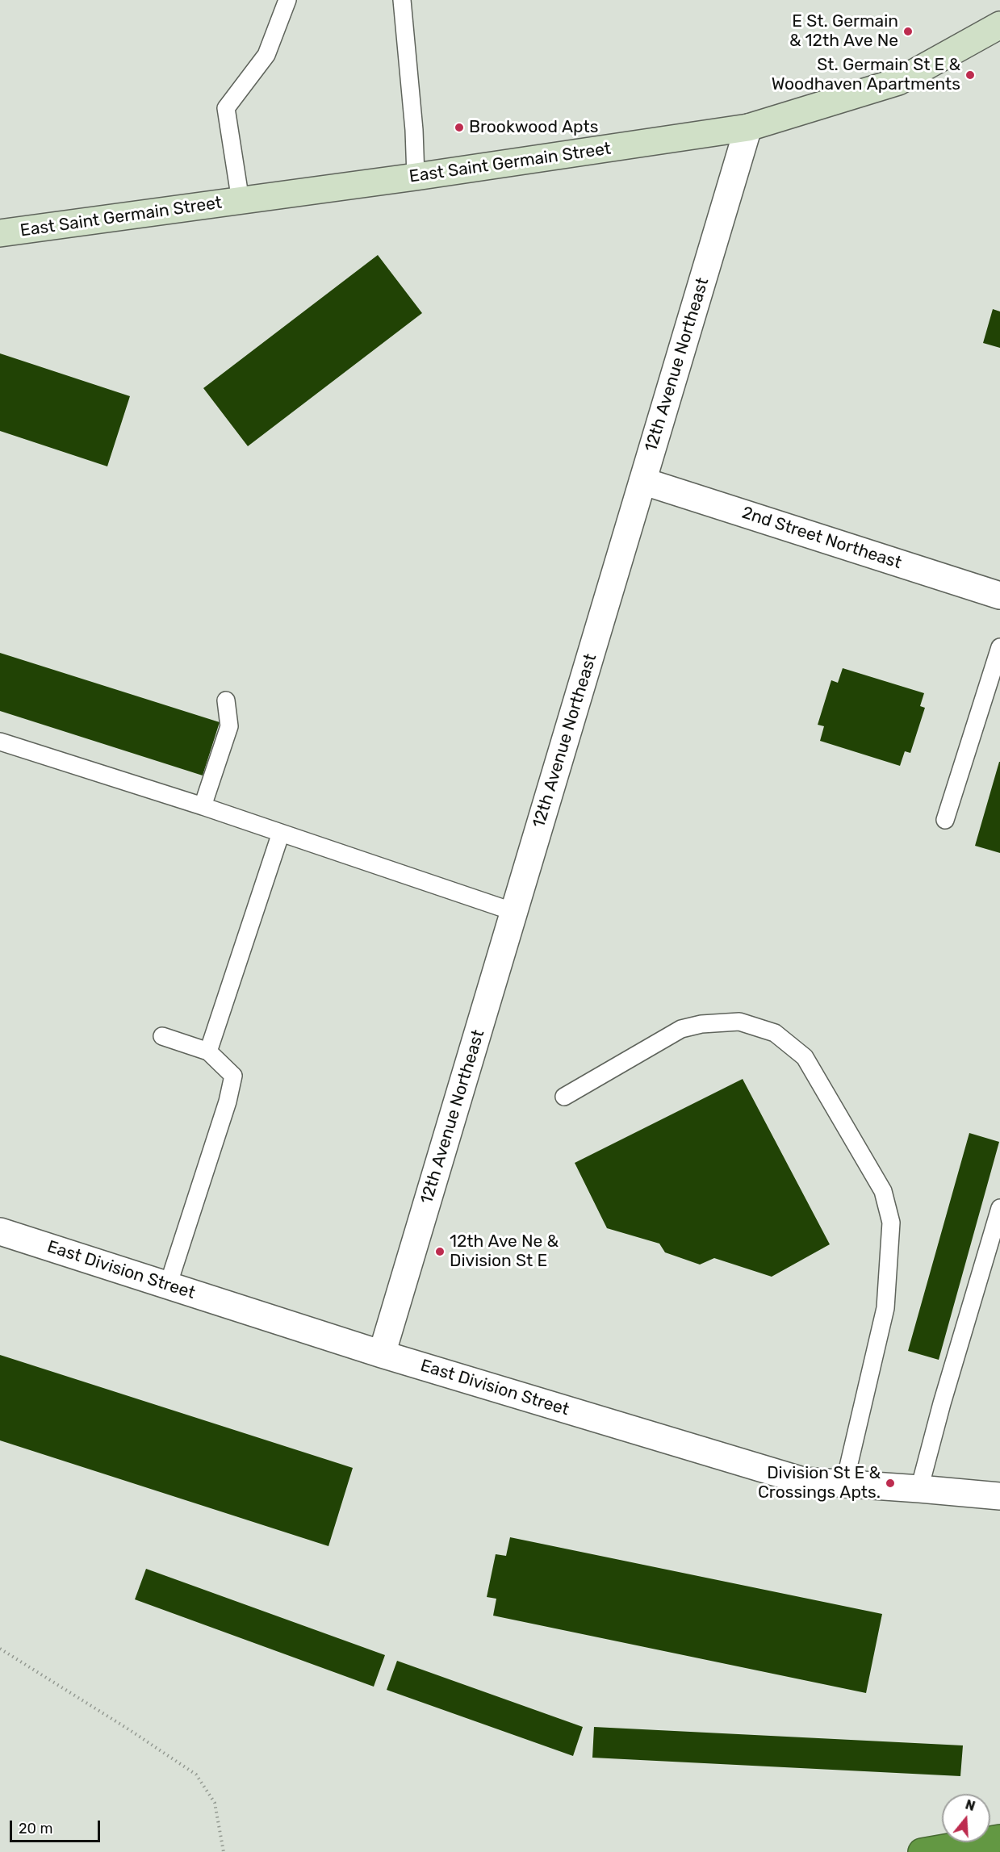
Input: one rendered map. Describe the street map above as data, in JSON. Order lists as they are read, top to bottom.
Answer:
{
  "streets": {
    "street": [
      "East Saint Germain Street",
      "12th Avenue Northeast",
      "2nd Street Northeast",
      "East Division Street"
    ]
  },
  "crossings": [
    ["East Saint Germain Street", "12th Avenue Northeast"],
    ["12th Avenue Northeast", "2nd Street Northeast"],
    ["12th Avenue Northeast", "East Division Street"]
  ],
  "places": [
    "E St. Germain & 12th Ave Ne",
    "St. Germain St E & Woodhaven Apartments",
    "Brookwood Apts",
    "12th Ave Ne & Division St E",
    "Division St E & Crossings Apts."
  ],
  "scale_bar": "20 m",
  "north": "top"
}
